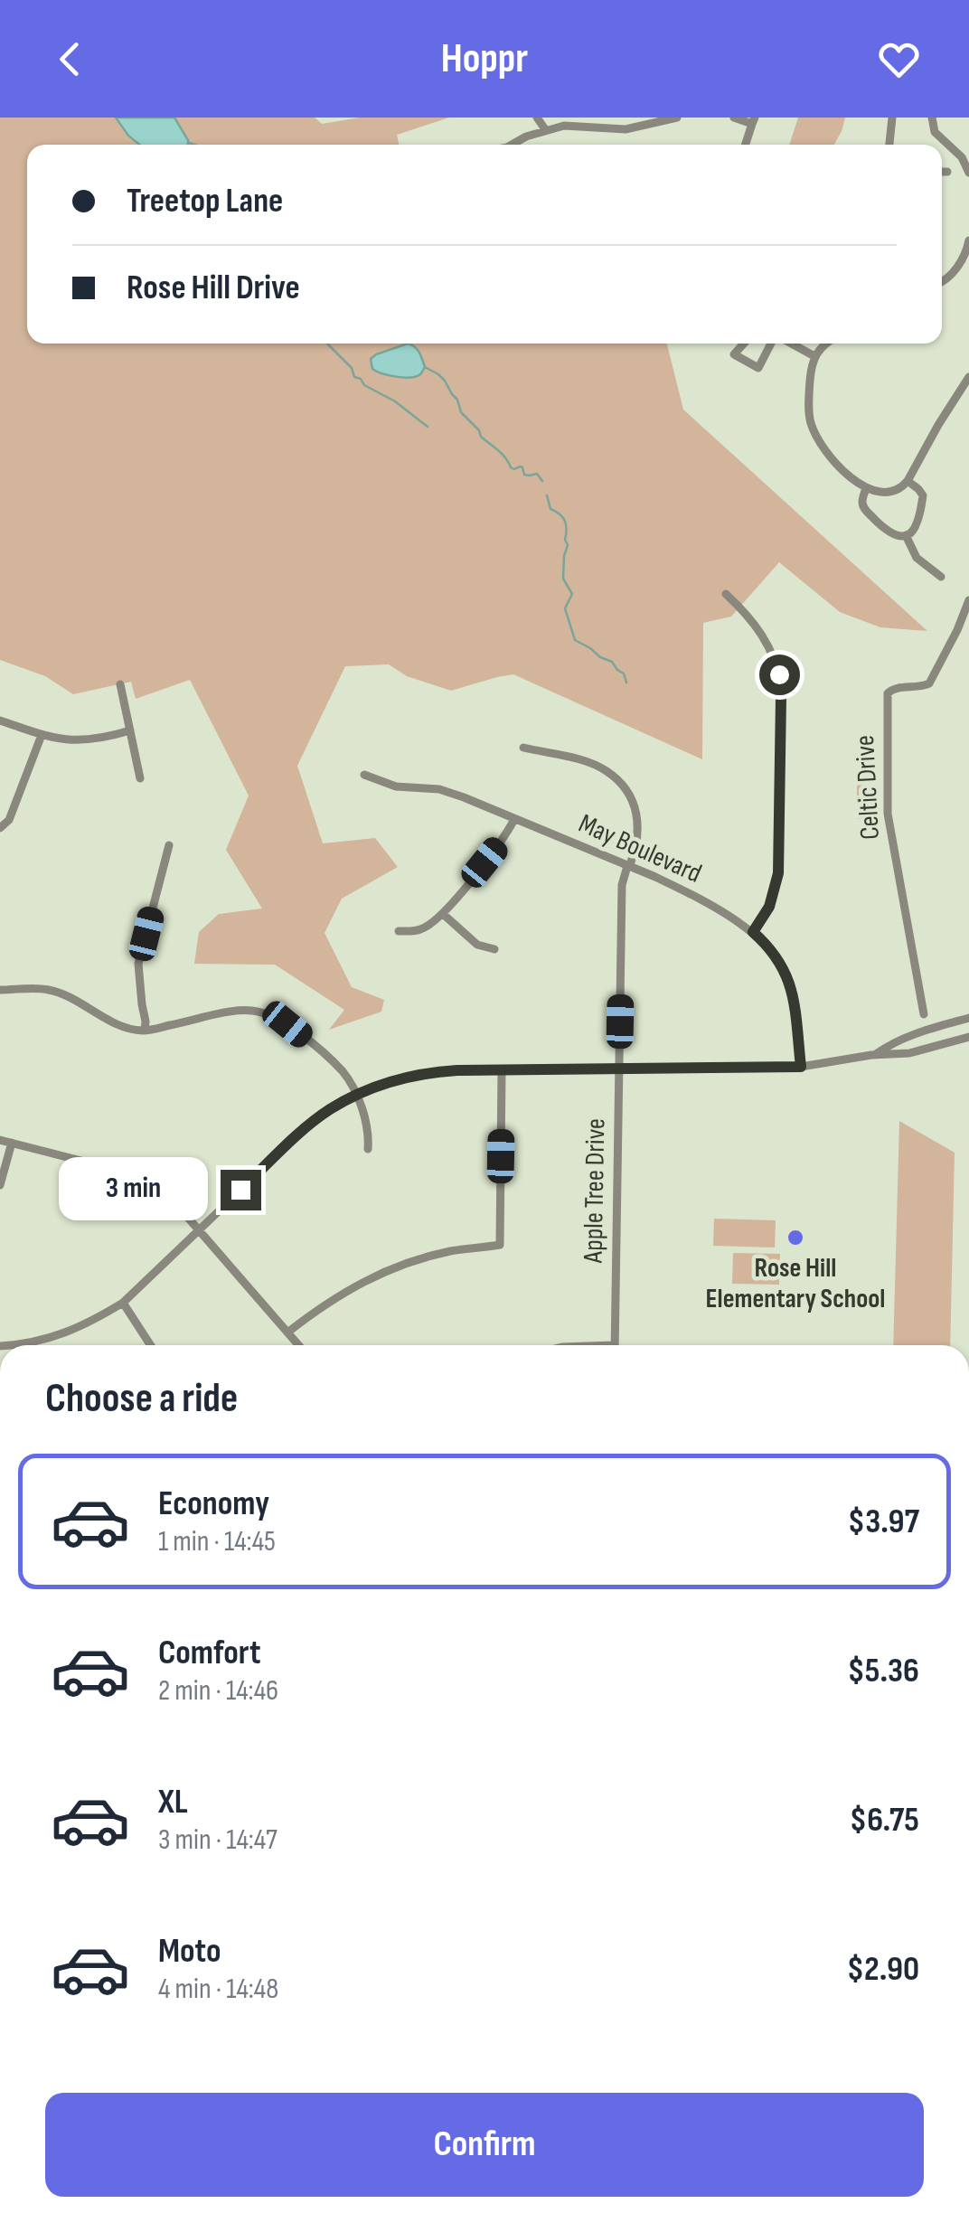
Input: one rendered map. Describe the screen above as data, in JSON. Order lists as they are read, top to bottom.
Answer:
{
  "streets": {
    "street": ["Celtic Drive", "May Boulevard", "Apple Tree Drive"]
  },
  "crossings": [
    ["May Boulevard", "Apple Tree Drive"]
  ],
  "places": ["Rose Hill Elementary School"],
  "page": {
    "header": "Hoppr",
    "banner": ["Treetop Lane", "Rose Hill Drive"],
    "bubble": "3 min",
    "heading": "Choose a ride",
    "list": [
      {
        "name": "Economy",
        "note": "1 min · 14:45",
        "value": "$3.97"
      },
      {
        "name": "Comfort",
        "note": "2 min · 14:46",
        "value": "$5.36"
      },
      {
        "name": "XL",
        "note": "3 min · 14:47",
        "value": "$6.75"
      },
      {
        "name": "Moto",
        "note": "4 min · 14:48",
        "value": "$2.90"
      }
    ],
    "buttons": "Confirm"
  }
}
